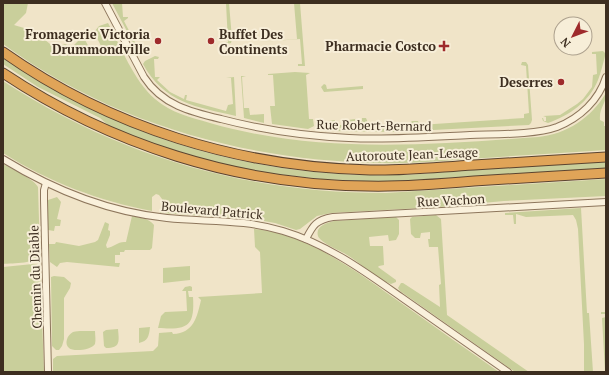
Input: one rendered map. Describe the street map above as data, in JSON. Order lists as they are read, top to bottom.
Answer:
{
  "streets": {
    "highway": ["Autoroute Jean-Lesage"],
    "street": [
      "Rue Robert-Bernard",
      "Rue Vachon",
      "Boulevard Patrick",
      "Chemin du Diable"
    ]
  },
  "crossings": [
    ["Rue Vachon", "Boulevard Patrick"],
    ["Boulevard Patrick", "Chemin du Diable"]
  ],
  "places": {
    "other": ["Fromagerie Victoria Drummondville", "Buffet Des Continents", "Deserres"],
    "health": ["Pharmacie Costco"]
  },
  "north": "bottom left"
}
